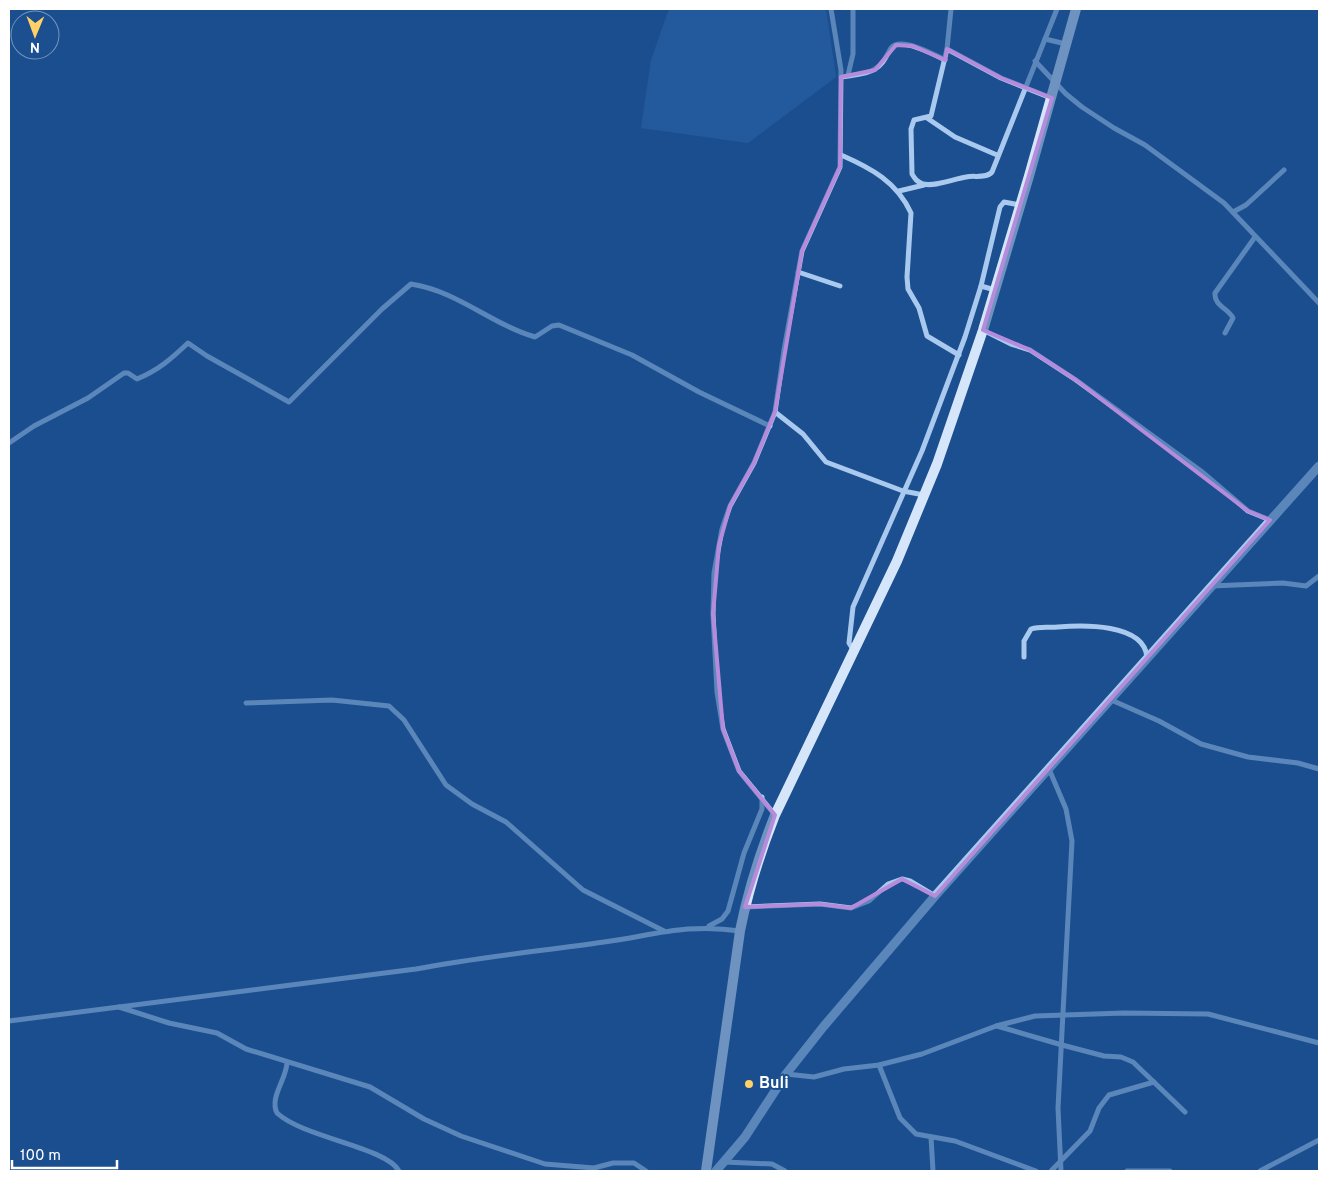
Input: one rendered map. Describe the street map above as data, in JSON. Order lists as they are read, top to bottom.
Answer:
{
  "places": ["Buli"],
  "scale_bar": "100 m",
  "north": "bottom"
}
